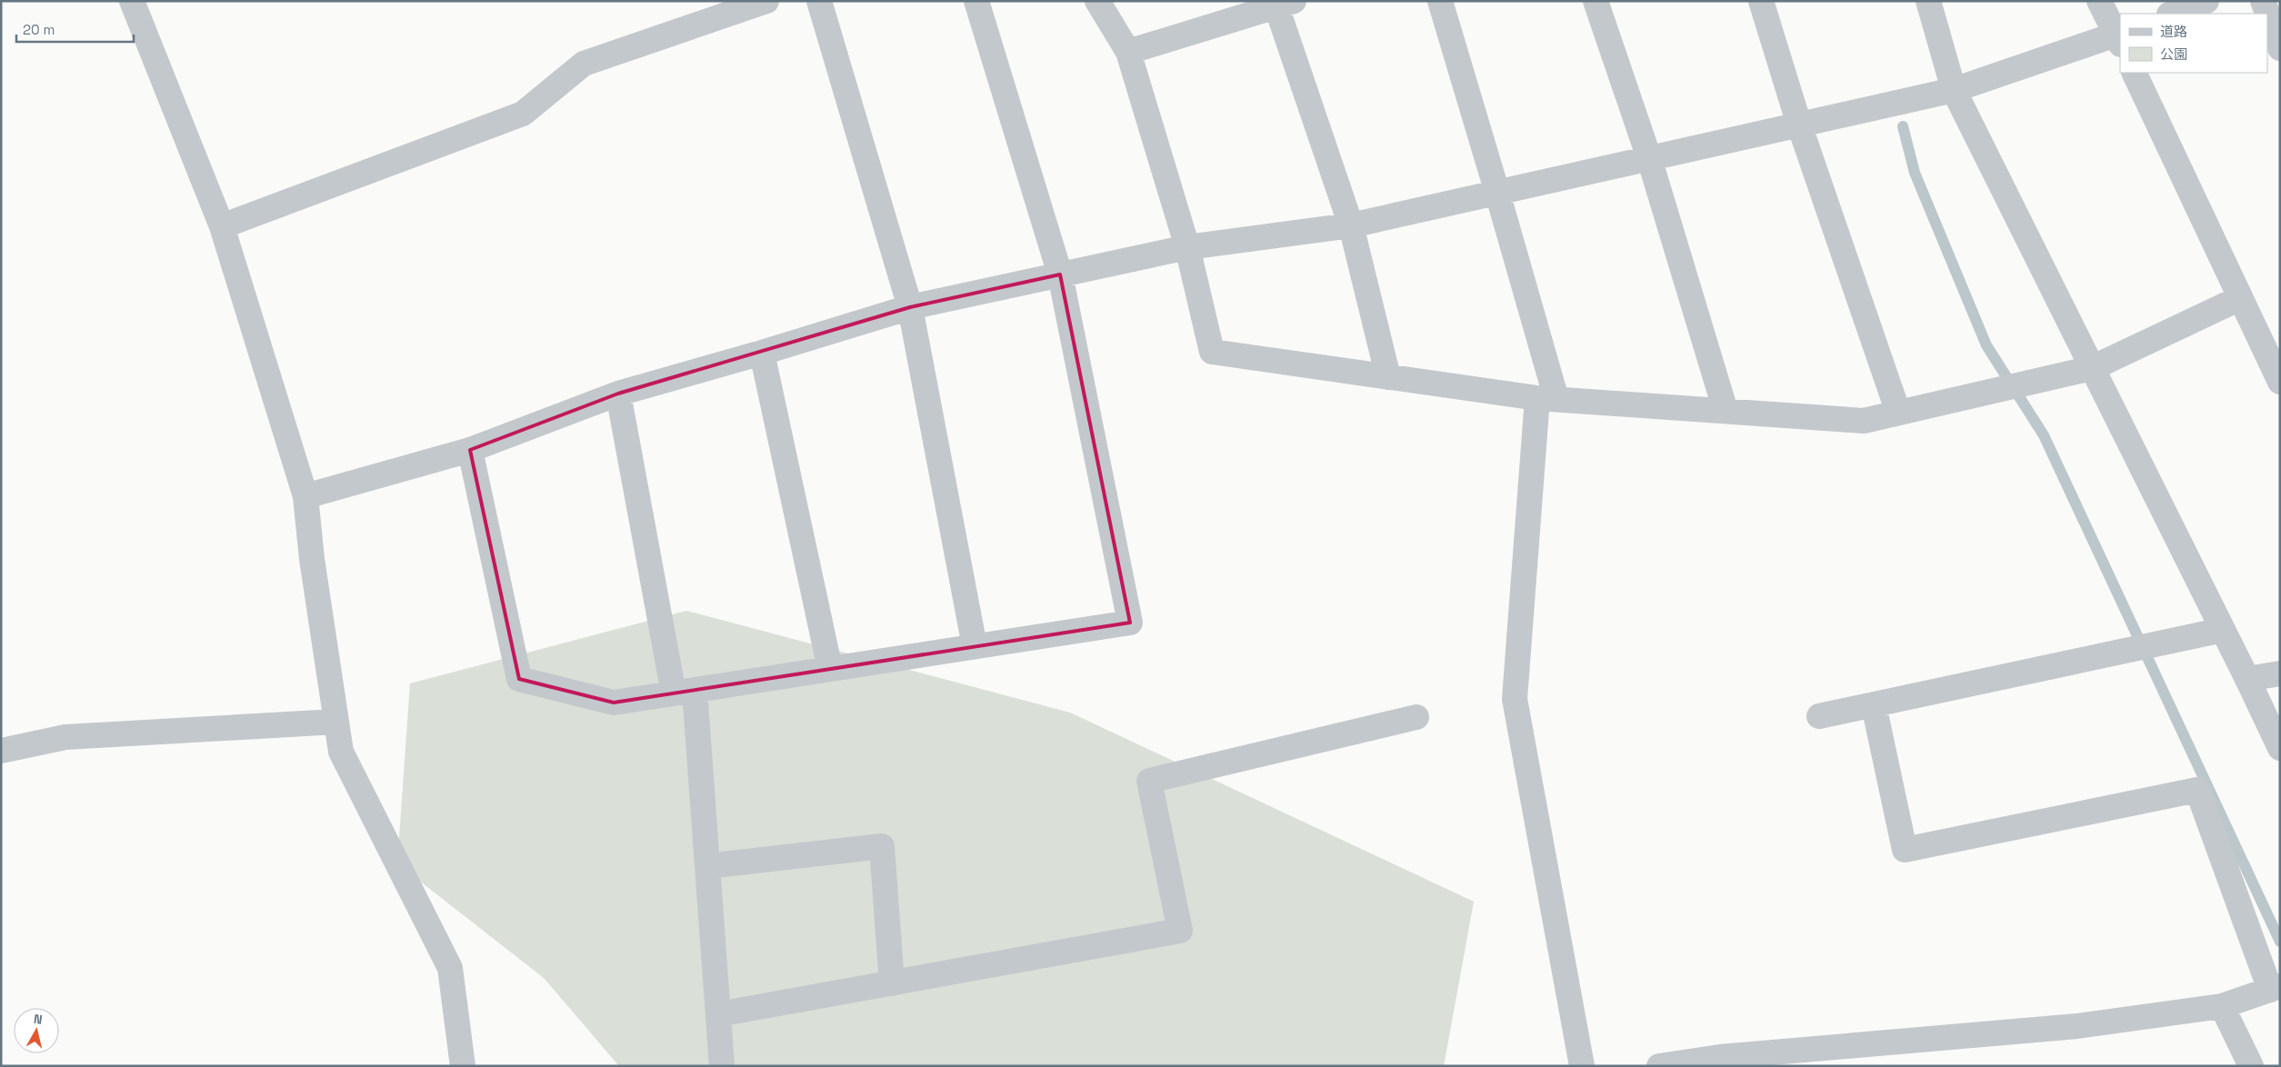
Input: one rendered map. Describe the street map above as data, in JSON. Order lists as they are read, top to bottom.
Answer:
{
  "legend": ["道路", "公園"],
  "scale_bar": "20 m",
  "north": "top"
}
